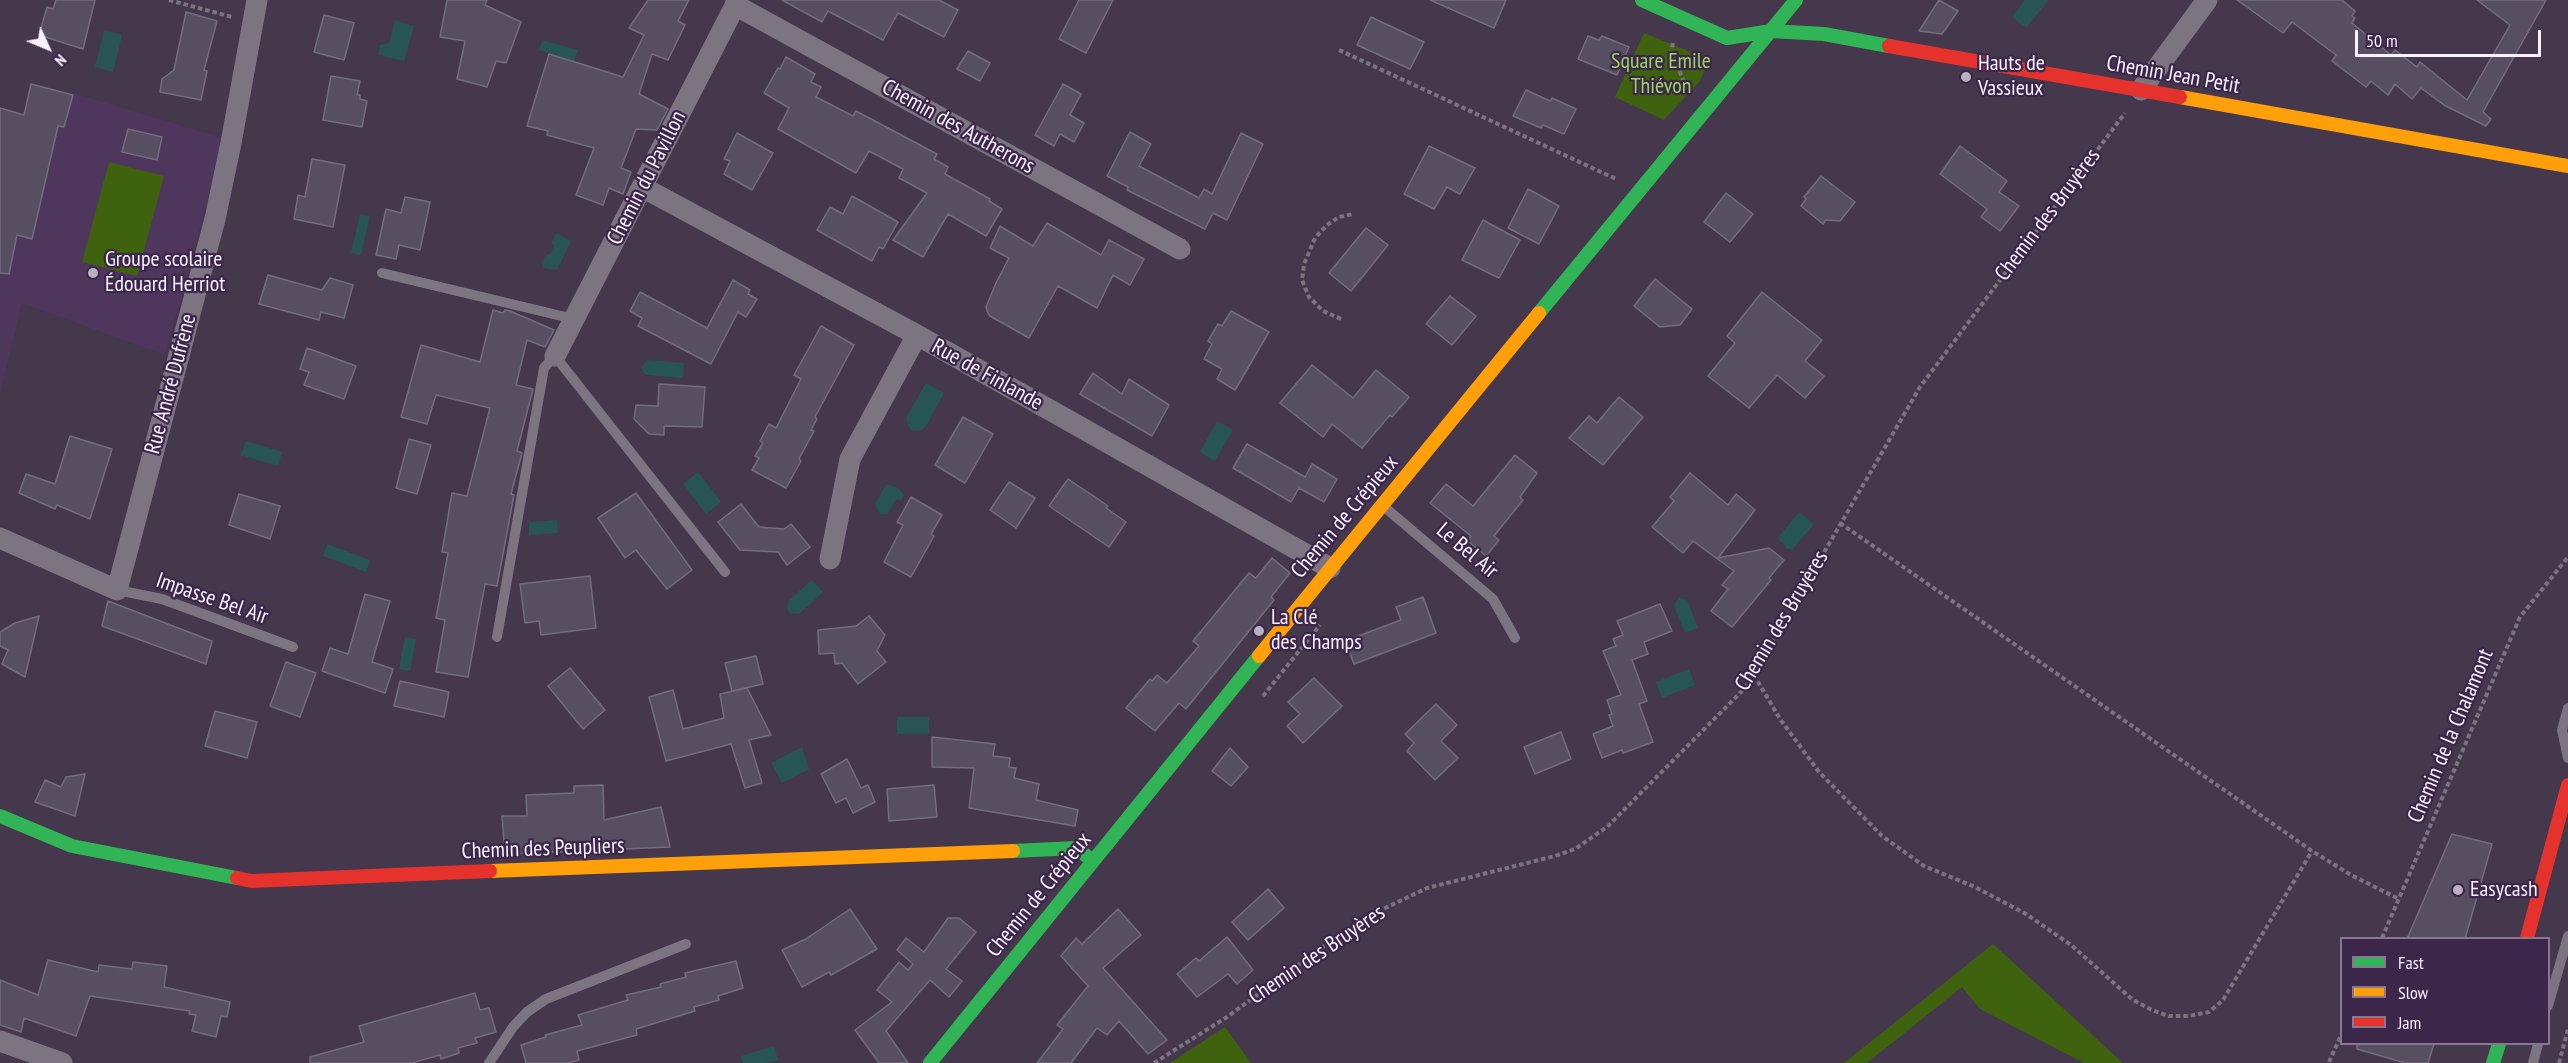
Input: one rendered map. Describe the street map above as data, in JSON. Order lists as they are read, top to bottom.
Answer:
{
  "streets": {
    "street": [
      "Chemin Jean Petit",
      "Chemin des Autherons",
      "Chemin du Pavillon",
      "Rue de Finlande",
      "Rue André Dufrène",
      "Chemin de Crépieux",
      "Chemin des Peupliers"
    ],
    "lane": ["Le Bel Air", "Impasse Bel Air"],
    "path": ["Chemin des Bruyères", "Chemin de la Chalamont"]
  },
  "crossings": [
    ["Chemin Jean Petit", "Chemin des Bruyères"],
    ["Chemin Jean Petit", "Chemin de Crépieux"],
    ["Chemin des Autherons", "Chemin du Pavillon"],
    ["Chemin du Pavillon", "Rue de Finlande"],
    ["Rue de Finlande", "Chemin de Crépieux"],
    ["Rue André Dufrène", "Impasse Bel Air"],
    ["Chemin de Crépieux", "Le Bel Air"],
    ["Chemin de Crépieux", "Chemin des Peupliers"]
  ],
  "parks": ["Square Emile Thiévon"],
  "places": [
    "Hauts de Vassieux",
    "Groupe scolaire Édouard Herriot",
    "La Clé des Champs",
    "Easycash"
  ],
  "legend": ["Fast", "Slow", "Jam"],
  "scale_bar": "50 m",
  "north": "bottom right"
}
